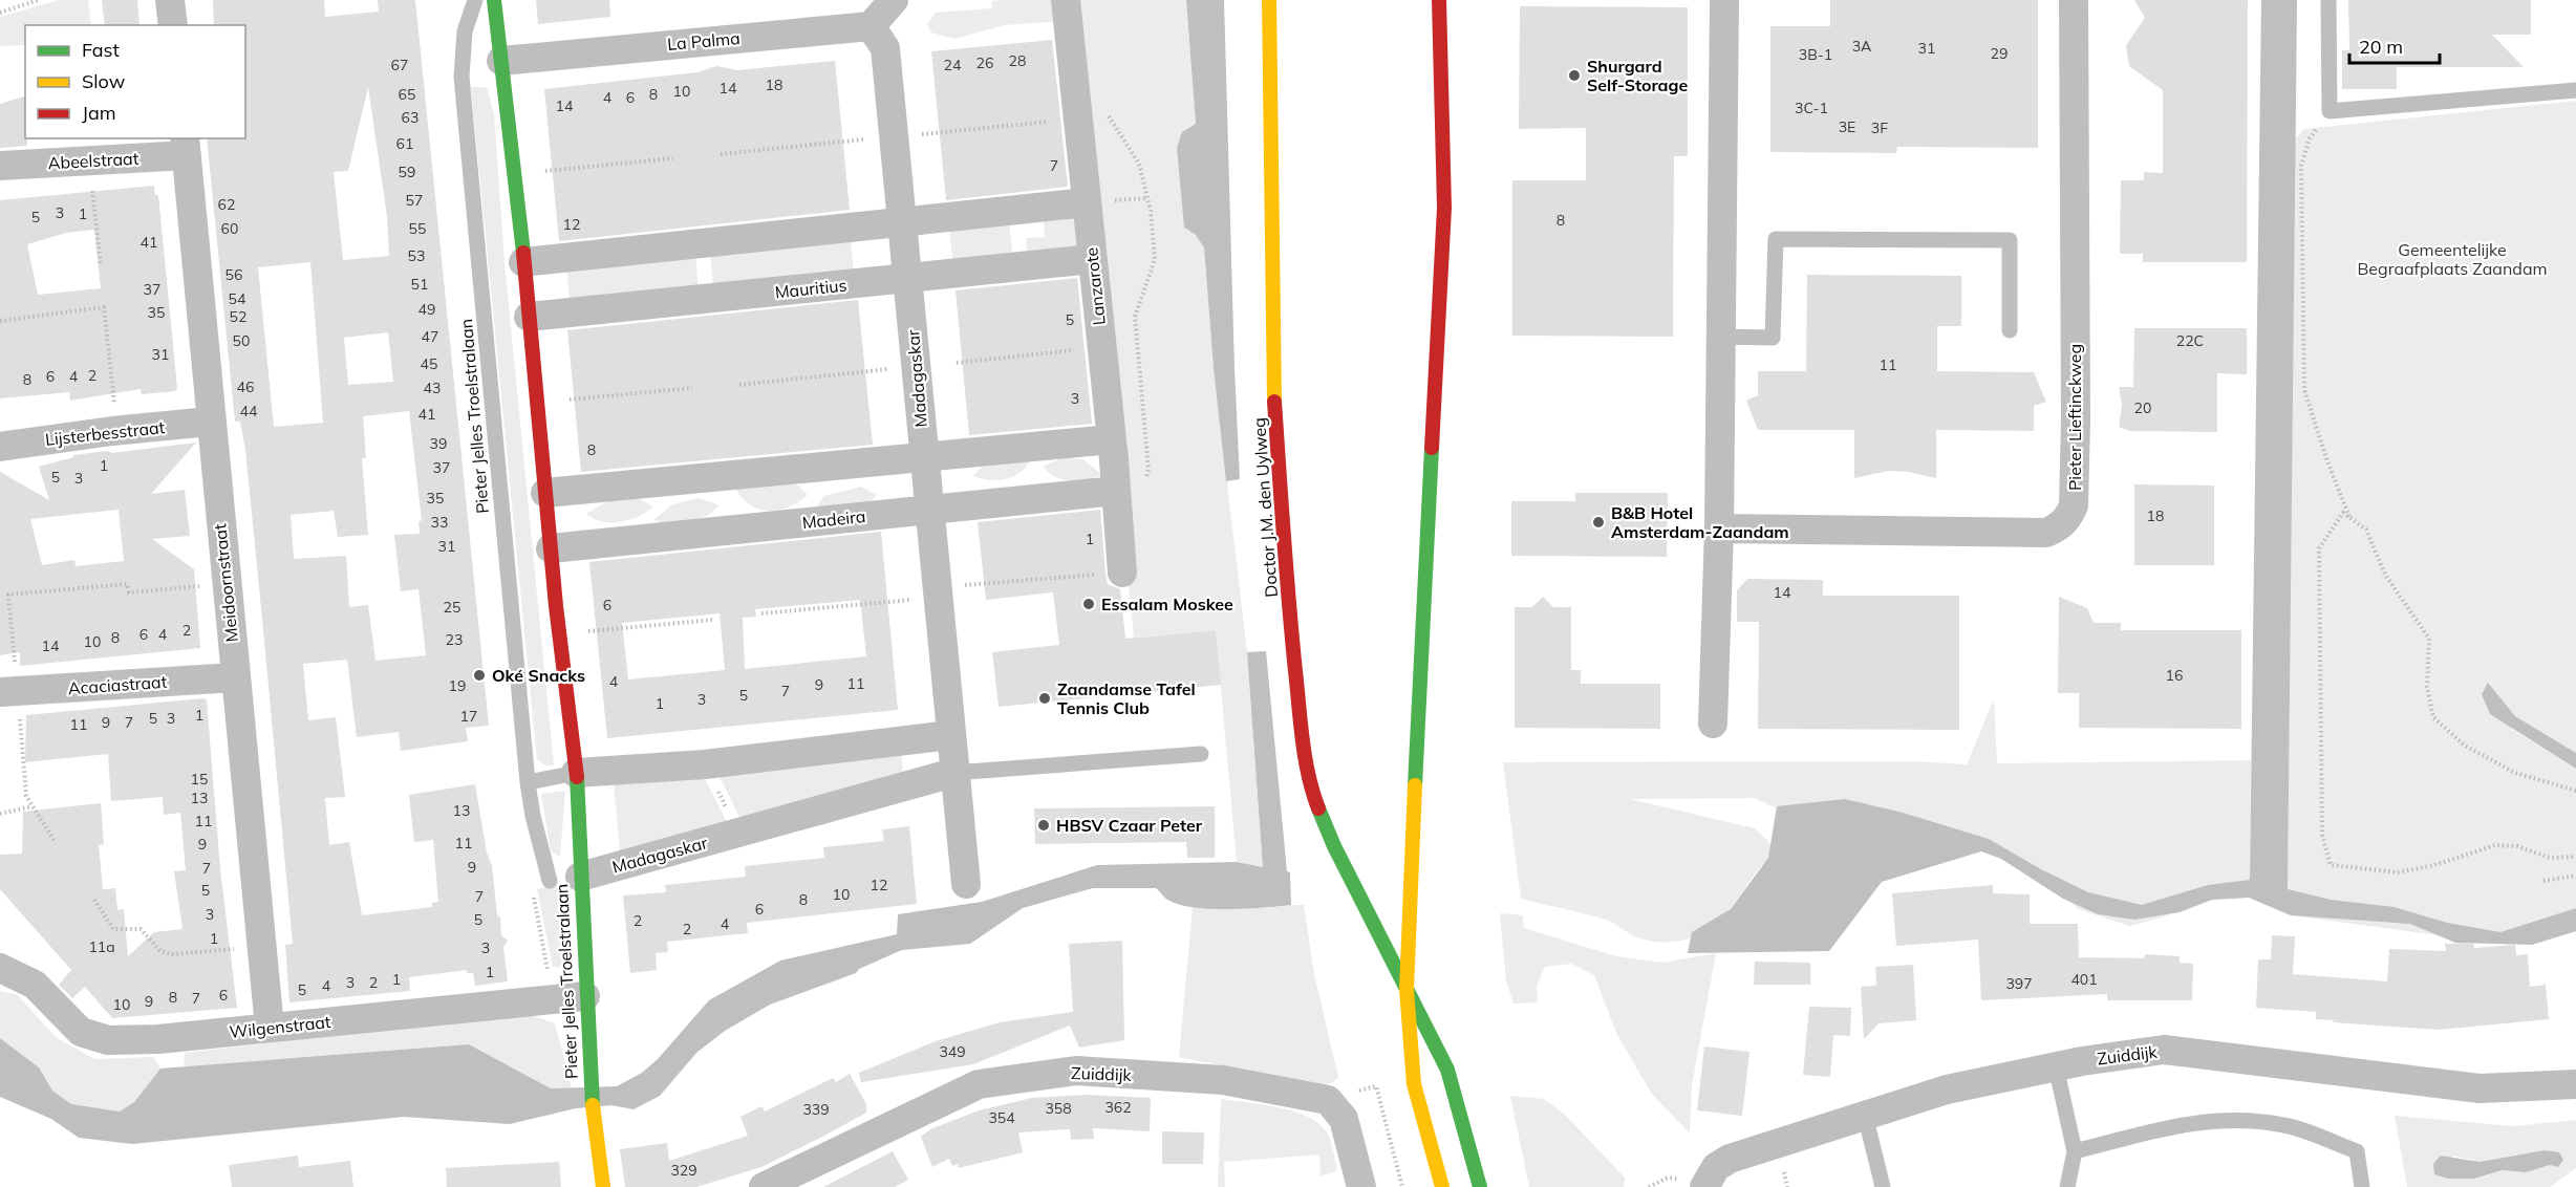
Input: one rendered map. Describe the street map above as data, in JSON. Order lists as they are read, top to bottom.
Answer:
{
  "streets": {
    "main road": ["Pieter Jelles Troelstralaan", "Doctor J.M. den Uylweg"],
    "street": [
      "La Palma",
      "Abeelstraat",
      "Lanzarote",
      "Mauritius",
      "Madagaskar",
      "Pieter Lieftinckweg",
      "Lijsterbesstraat",
      "Madeira",
      "Meidoornstraat",
      "Acaciastraat",
      "Wilgenstraat",
      "Zuiddijk"
    ]
  },
  "crossings": [
    ["La Palma", "Madagaskar"],
    ["La Palma", "Pieter Jelles Troelstralaan"],
    ["Abeelstraat", "Meidoornstraat"],
    ["Lanzarote", "Mauritius"],
    ["Lanzarote", "Madeira"],
    ["Mauritius", "Madagaskar"],
    ["Mauritius", "Pieter Jelles Troelstralaan"],
    ["Madagaskar", "Pieter Jelles Troelstralaan"],
    ["Madagaskar", "Madeira"],
    ["Pieter Jelles Troelstralaan", "Madeira"],
    ["Pieter Jelles Troelstralaan", "Wilgenstraat"],
    ["Lijsterbesstraat", "Meidoornstraat"],
    ["Meidoornstraat", "Acaciastraat"],
    ["Meidoornstraat", "Wilgenstraat"]
  ],
  "parks": ["Gemeentelijke Begraafplaats Zaandam"],
  "places": [
    "Shurgard Self-Storage",
    "B&B Hotel Amsterdam-Zaandam",
    "Essalam Moskee",
    "Oké Snacks",
    "Zaandamse Tafel Tennis Club",
    "HBSV Czaar Peter"
  ],
  "house_numbers": [
    "3A",
    "31",
    "29",
    "3B-1",
    "28",
    "26",
    "67",
    "24",
    "18",
    "14",
    "10",
    "65",
    "8",
    "4",
    "6",
    "14",
    "3C-1",
    "63",
    "3E",
    "3F",
    "61",
    "7",
    "59",
    "57",
    "62",
    "3",
    "1",
    "5",
    "8",
    "12",
    "60",
    "55",
    "41",
    "53",
    "56",
    "51",
    "37",
    "54",
    "49",
    "35",
    "52",
    "5",
    "47",
    "50",
    "22C",
    "31",
    "45",
    "11",
    "2",
    "6",
    "4",
    "8",
    "46",
    "43",
    "3",
    "20",
    "44",
    "41",
    "39",
    "8",
    "1",
    "37",
    "5",
    "3",
    "35",
    "18",
    "33",
    "1",
    "31",
    "14",
    "6",
    "25",
    "2",
    "6",
    "4",
    "8",
    "23",
    "10",
    "14",
    "16",
    "4",
    "11",
    "9",
    "19",
    "7",
    "5",
    "3",
    "1",
    "1",
    "17",
    "5",
    "3",
    "9",
    "7",
    "11",
    "15",
    "13",
    "13",
    "11",
    "11",
    "9",
    "9",
    "7",
    "12",
    "5",
    "10",
    "7",
    "8",
    "6",
    "3",
    "5",
    "2",
    "4",
    "2",
    "1",
    "11a",
    "3",
    "1",
    "1",
    "401",
    "3",
    "2",
    "397",
    "4",
    "5",
    "6",
    "8",
    "7",
    "9",
    "10",
    "349",
    "362",
    "358",
    "339",
    "354",
    "329"
  ],
  "legend": ["Fast", "Slow", "Jam"],
  "scale_bar": "20 m"
}
